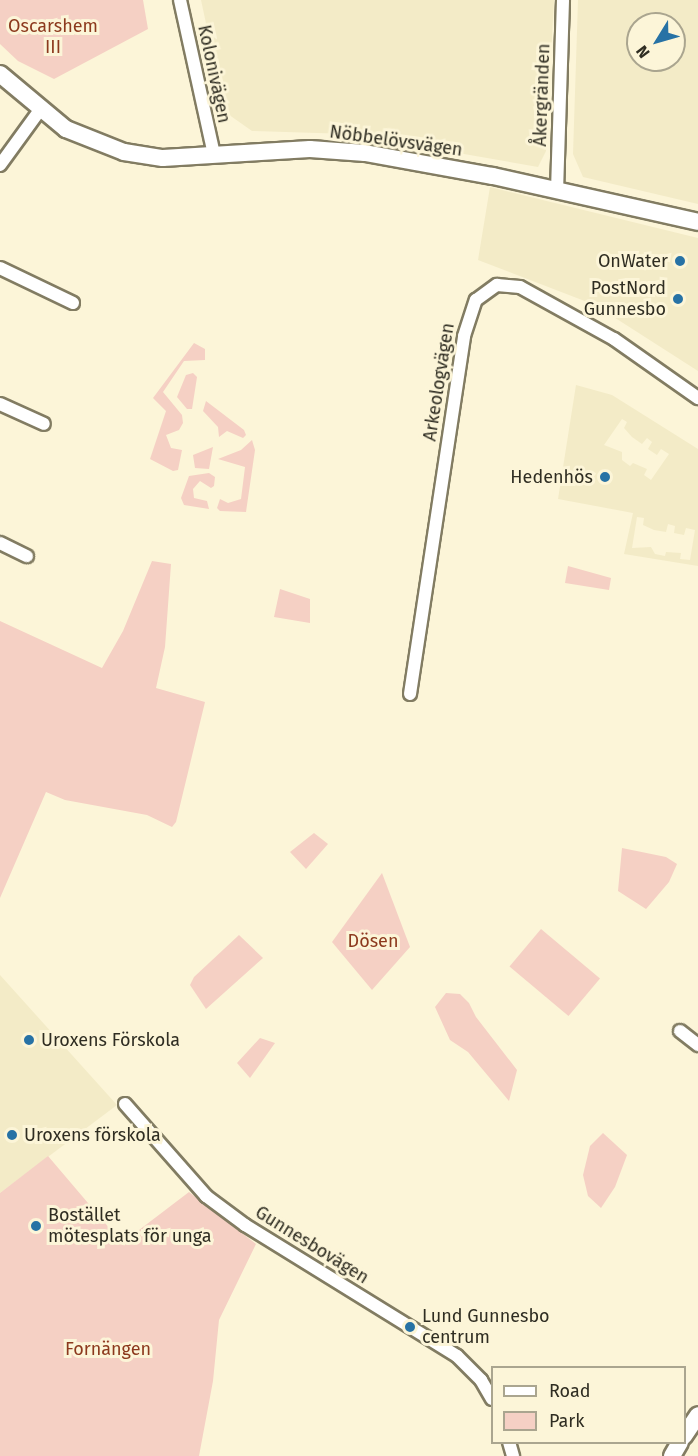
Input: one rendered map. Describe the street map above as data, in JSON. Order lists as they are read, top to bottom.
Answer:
{
  "streets": {
    "street": [
      "Kolonivägen",
      "Åkergränden",
      "Nöbbelövsvägen",
      "Arkeologvägen",
      "Gunnesbovägen"
    ]
  },
  "crossings": [
    ["Kolonivägen", "Nöbbelövsvägen"],
    ["Åkergränden", "Nöbbelövsvägen"]
  ],
  "parks": ["Oscarshem III", "Dösen", "Fornängen"],
  "places": [
    "OnWater",
    "PostNord Gunnesbo",
    "Hedenhös",
    "Uroxens Förskola",
    "Uroxens förskola",
    "Bostället mötesplats för unga",
    "Lund Gunnesbo centrum"
  ],
  "legend": ["Road", "Park"],
  "north": "bottom left"
}
